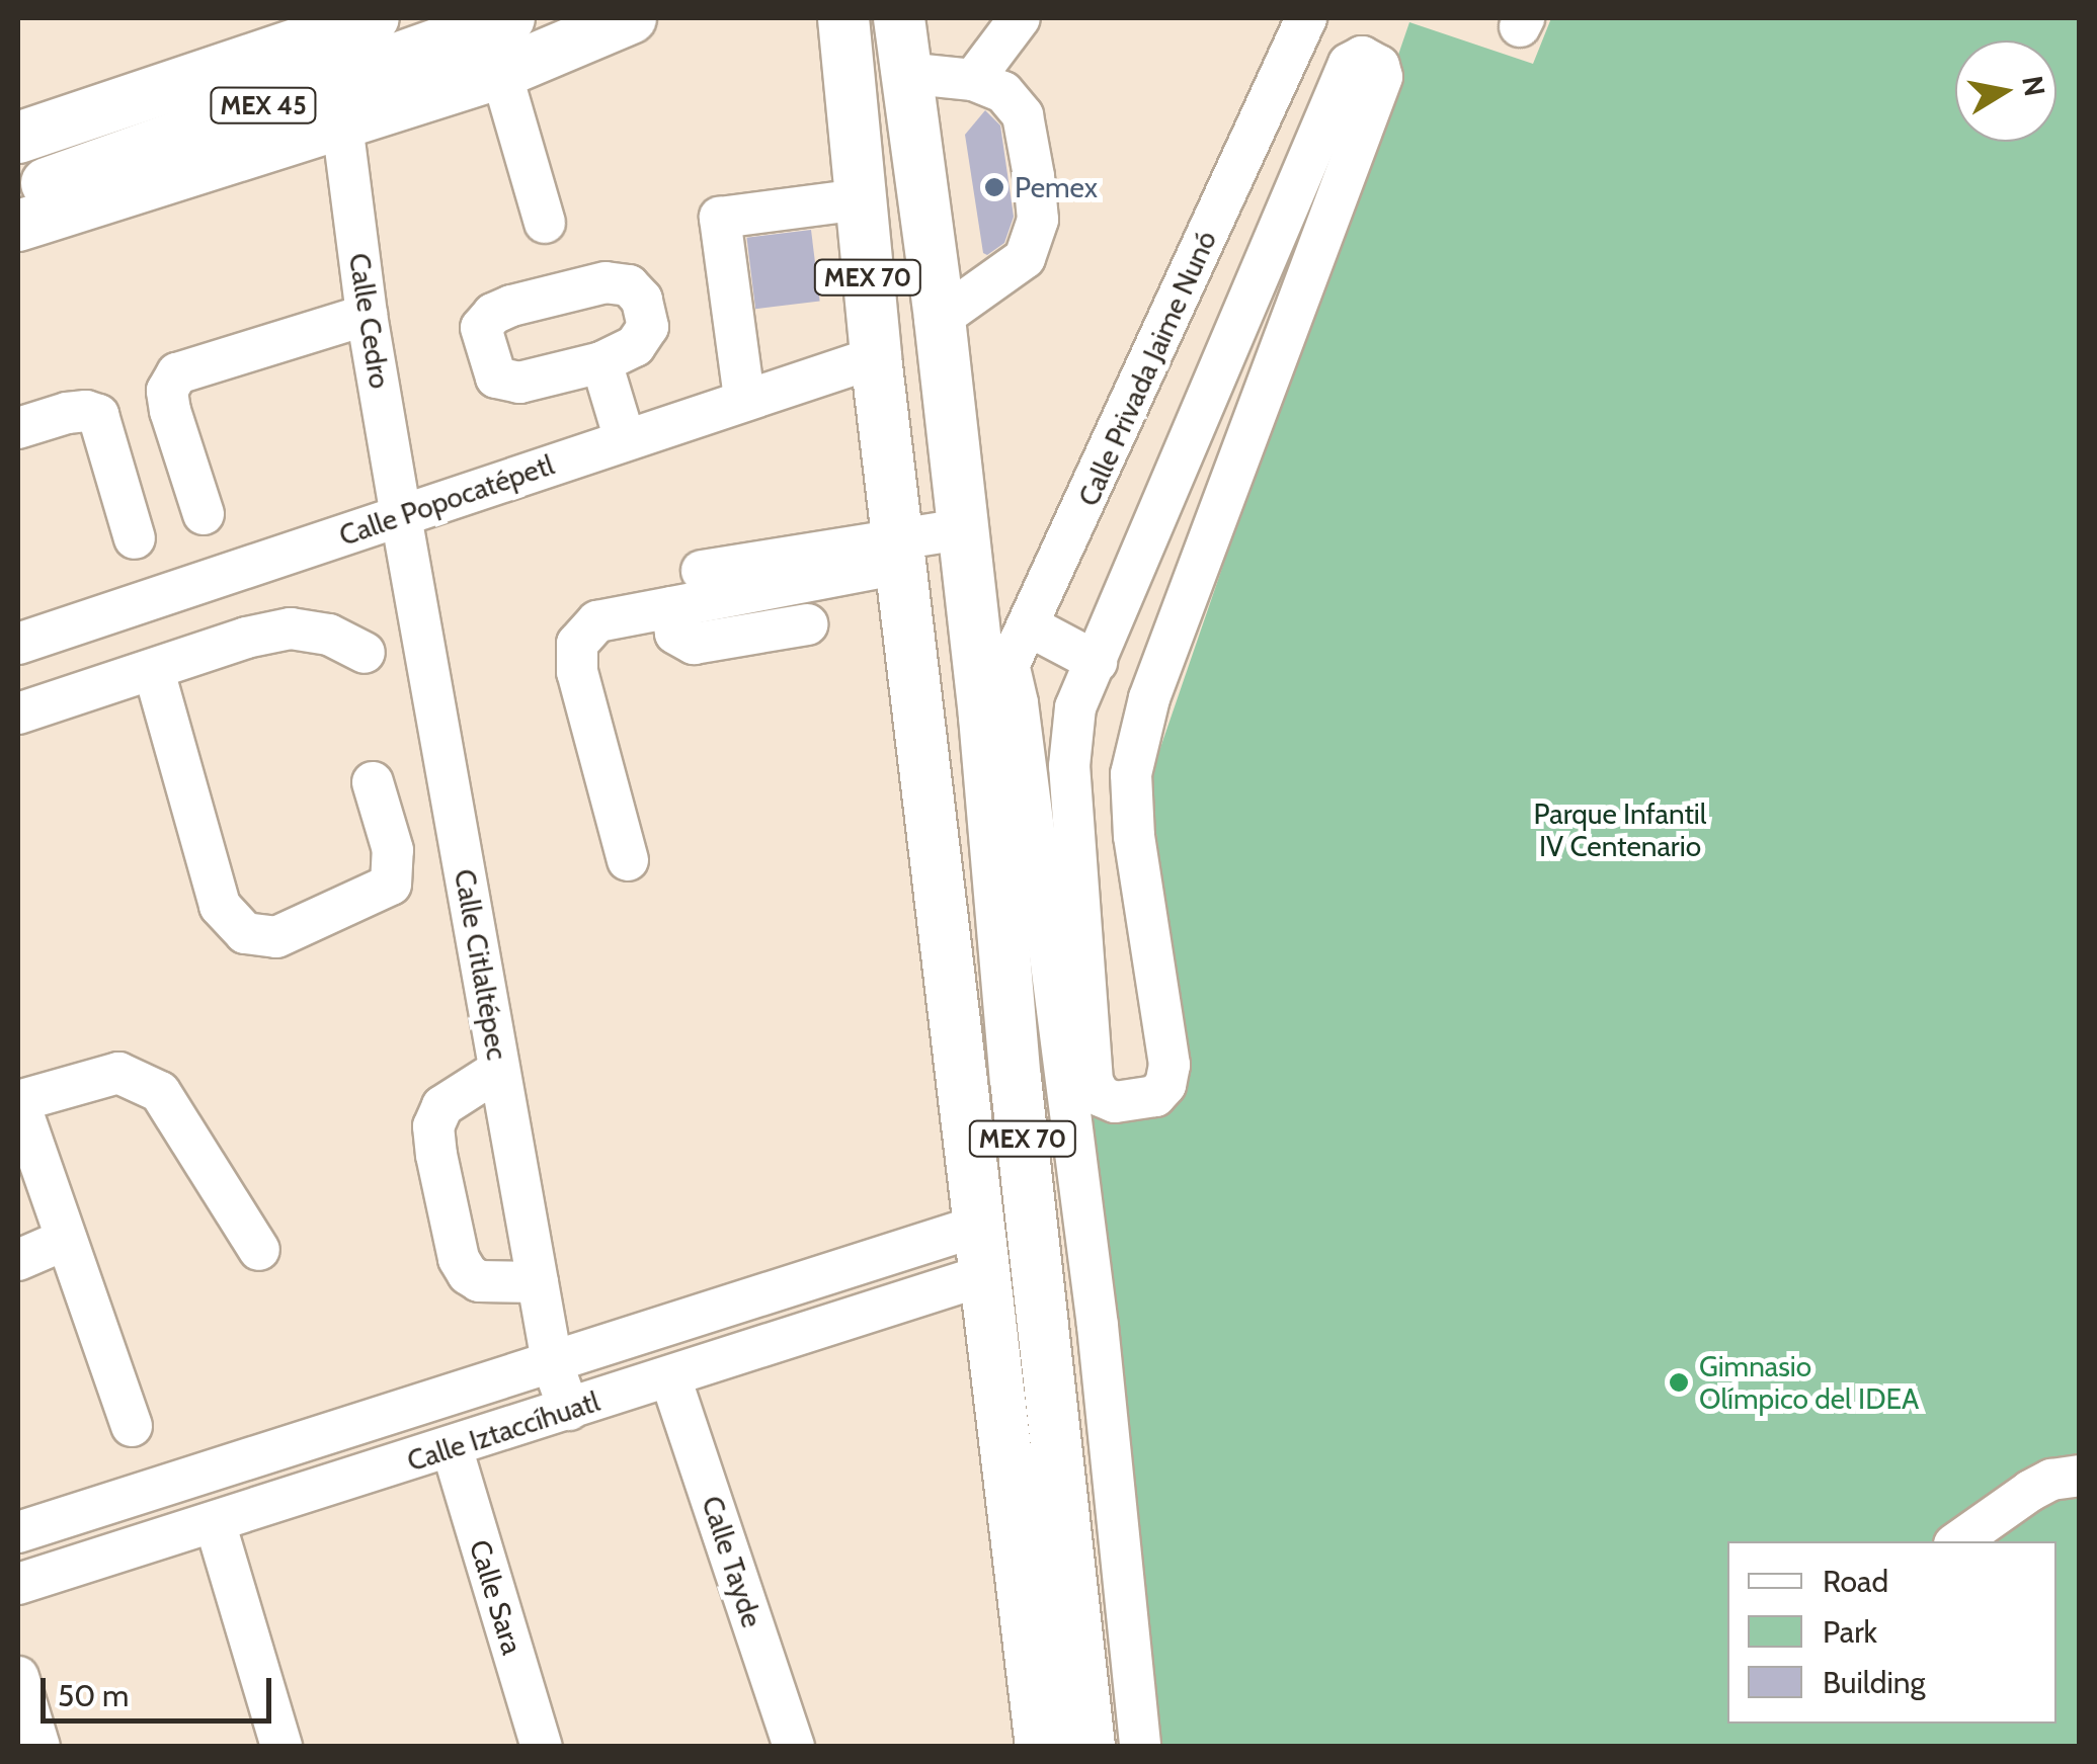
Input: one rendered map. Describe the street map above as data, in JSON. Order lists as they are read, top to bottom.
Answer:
{
  "streets": {
    "main road": ["MEX 45", "MEX 70"],
    "street": [
      "Calle Cedro",
      "Calle Privada Jaime Nunó",
      "Calle Popocatépetl",
      "Calle Citlaltépec",
      "Calle Iztaccíhuatl",
      "Calle Tayde",
      "Calle Sara"
    ]
  },
  "crossings": [
    ["MEX 70", "Calle Privada Jaime Nunó"],
    ["MEX 70", "Calle Popocatépetl"],
    ["MEX 70", "Calle Iztaccíhuatl"],
    ["Calle Cedro", "Calle Popocatépetl"],
    ["Calle Cedro", "Calle Citlaltépec"],
    ["Calle Popocatépetl", "Calle Citlaltépec"],
    ["Calle Citlaltépec", "Calle Iztaccíhuatl"],
    ["Calle Iztaccíhuatl", "Calle Tayde"],
    ["Calle Iztaccíhuatl", "Calle Sara"]
  ],
  "parks": ["Parque Infantil IV Centenario"],
  "places": ["Pemex", "Gimnasio Olímpico del IDEA"],
  "legend": ["Road", "Park", "Building"],
  "scale_bar": "50 m",
  "north": "right"
}
